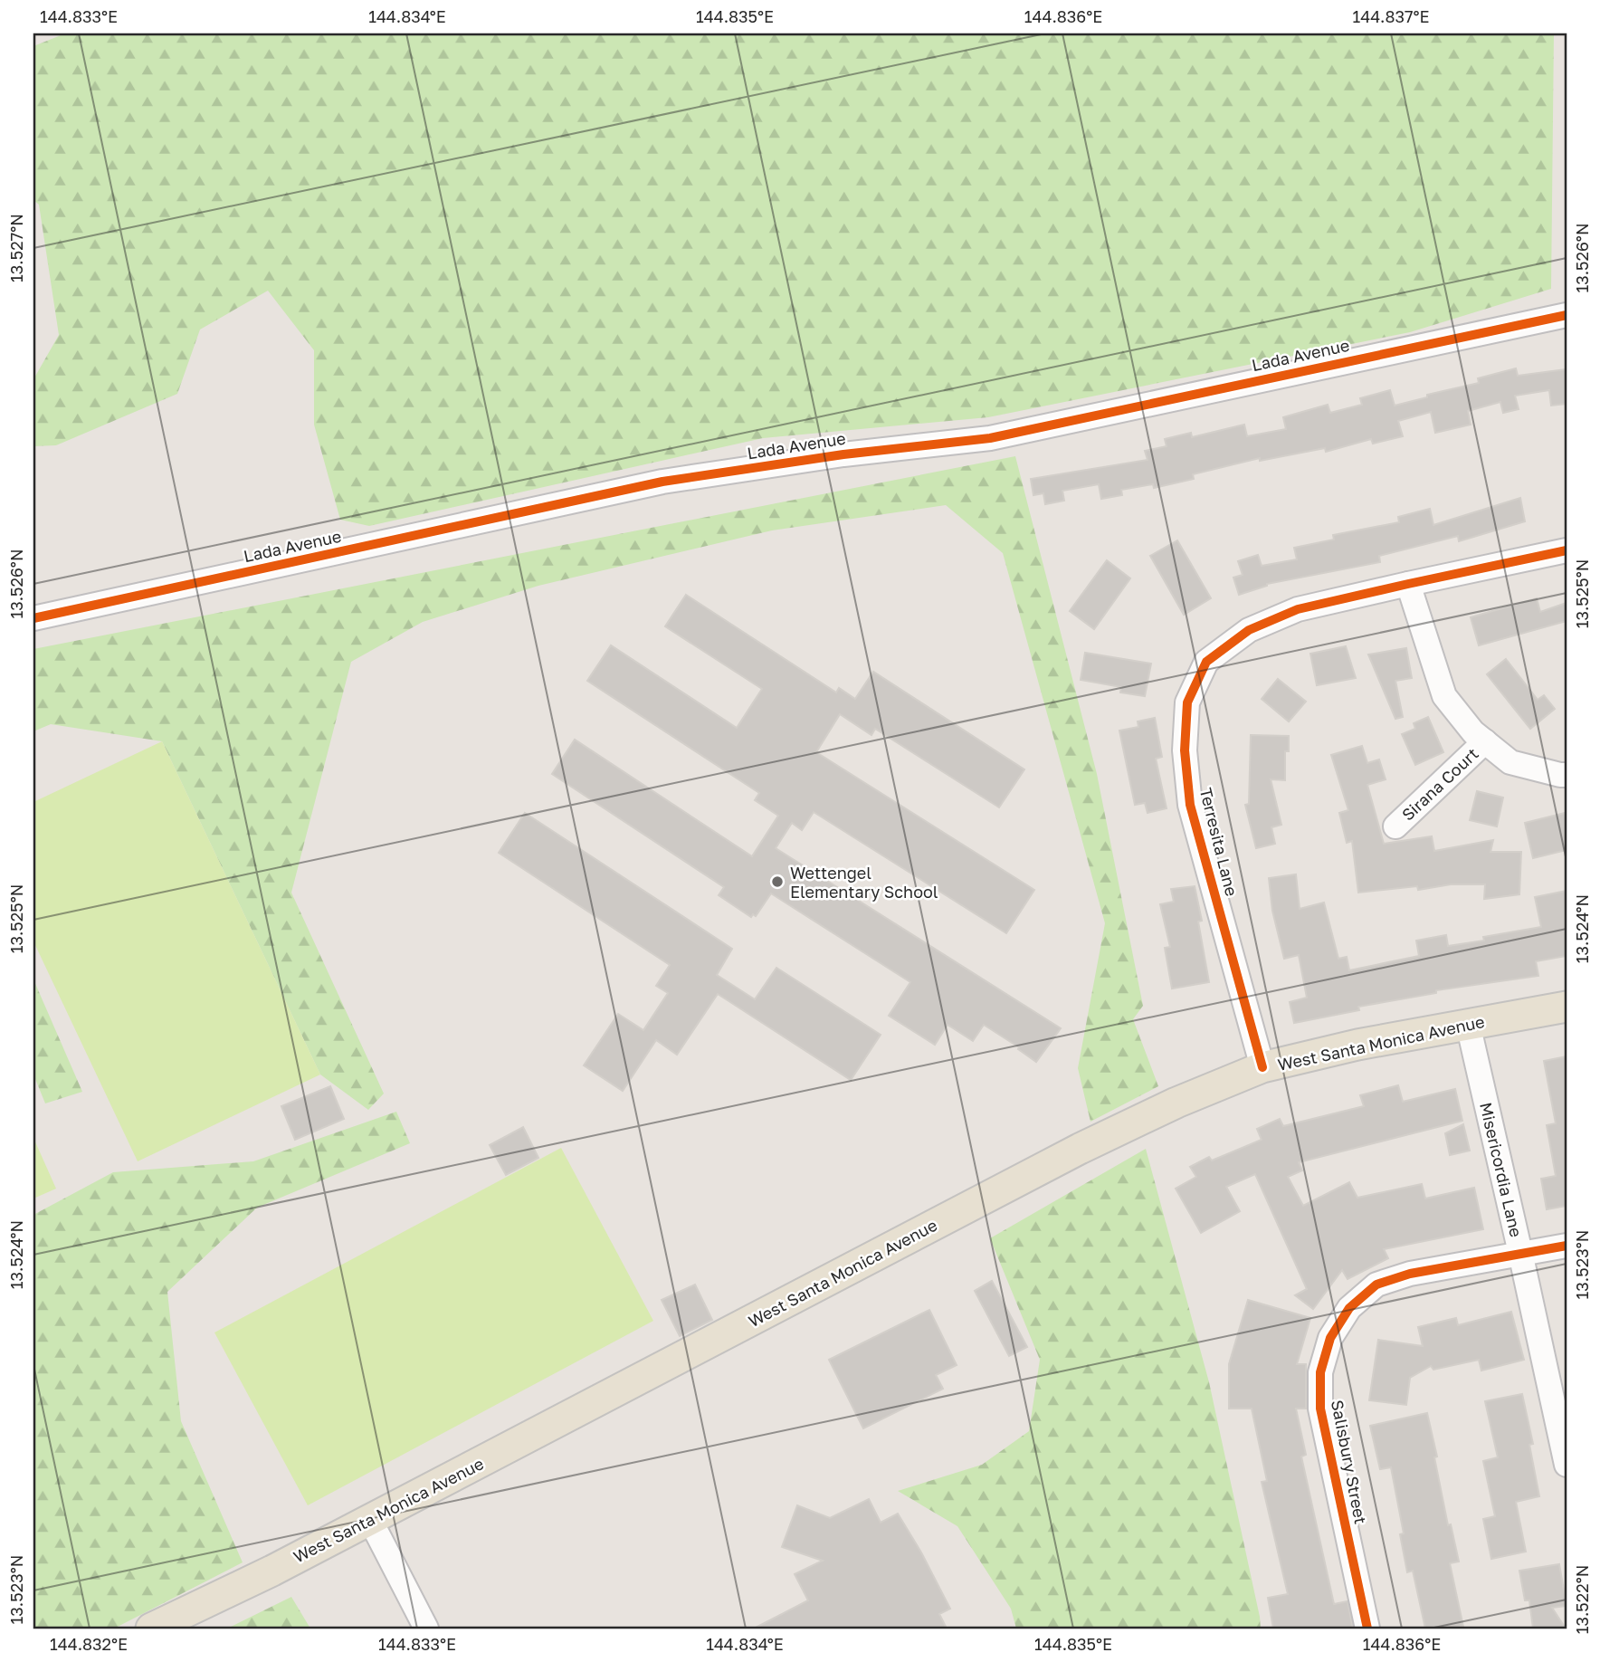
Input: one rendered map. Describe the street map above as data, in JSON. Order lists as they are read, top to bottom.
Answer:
{
  "streets": {
    "main road": ["West Santa Monica Avenue"],
    "street": [
      "Lada Avenue",
      "Sirana Court",
      "Terresita Lane",
      "Misericordia Lane",
      "Salisbury Street"
    ]
  },
  "crossings": [
    ["Terresita Lane", "West Santa Monica Avenue"],
    ["West Santa Monica Avenue", "Misericordia Lane"],
    ["Misericordia Lane", "Salisbury Street"]
  ],
  "places": ["Wettengel Elementary School"],
  "coordinates": [
    "144.833°E",
    "144.834°E",
    "144.835°E",
    "144.836°E",
    "144.837°E",
    "13.527°N",
    "13.526°N",
    "13.525°N",
    "13.524°N",
    "13.523°N",
    "13.522°N",
    "144.832°E"
  ]
}
